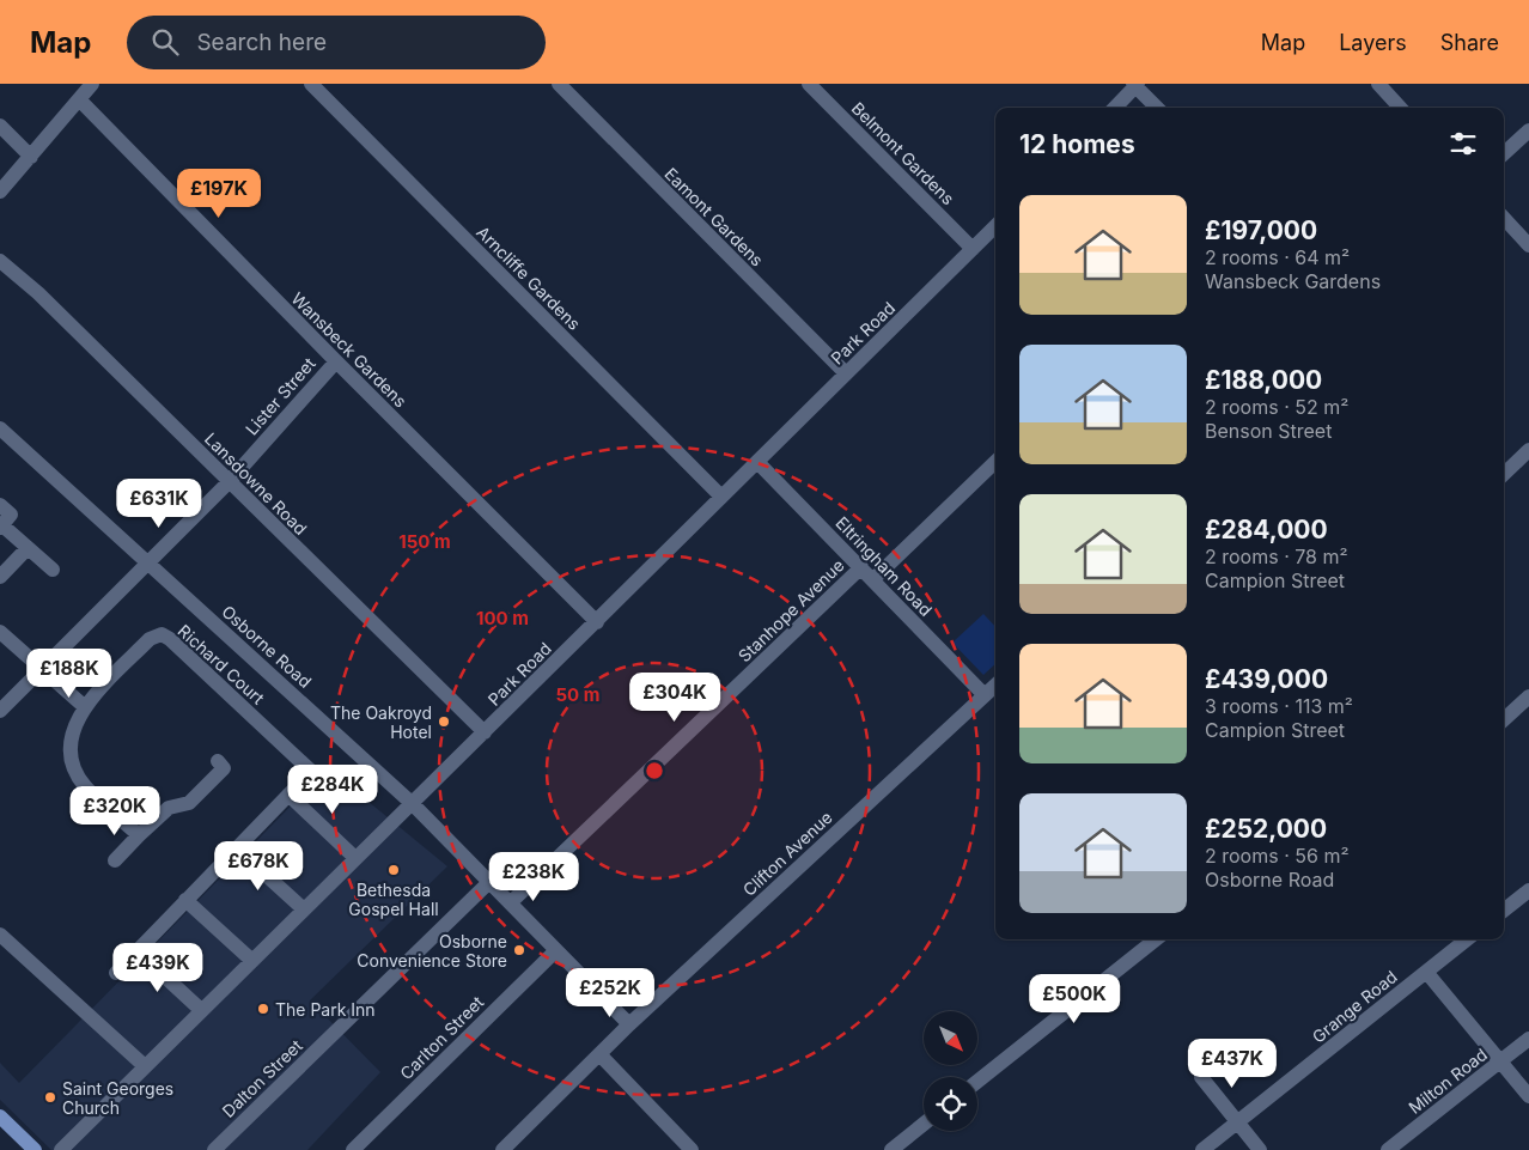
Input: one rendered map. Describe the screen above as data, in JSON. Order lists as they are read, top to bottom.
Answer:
{
  "streets": {
    "street": [
      "Belmont Gardens",
      "Eamont Gardens",
      "Arncliffe Gardens",
      "Park Road",
      "Wansbeck Gardens",
      "Lister Street",
      "Lansdowne Road",
      "Eltringham Road",
      "Stanhope Avenue",
      "Osborne Road",
      "Richard Court",
      "Clifton Avenue",
      "Grange Road",
      "Carlton Street",
      "Dalton Street",
      "Milton Road"
    ]
  },
  "crossings": [
    ["Belmont Gardens", "Park Road"],
    ["Eamont Gardens", "Park Road"],
    ["Arncliffe Gardens", "Park Road"],
    ["Park Road", "Wansbeck Gardens"],
    ["Park Road", "Lansdowne Road"],
    ["Park Road", "Eltringham Road"],
    ["Park Road", "Osborne Road"],
    ["Wansbeck Gardens", "Lister Street"],
    ["Lister Street", "Lansdowne Road"],
    ["Lister Street", "Osborne Road"],
    ["Eltringham Road", "Stanhope Avenue"],
    ["Eltringham Road", "Clifton Avenue"],
    ["Stanhope Avenue", "Osborne Road"],
    ["Osborne Road", "Clifton Avenue"],
    ["Osborne Road", "Carlton Street"],
    ["Osborne Road", "Dalton Street"]
  ],
  "places": [
    "The Oakroyd Hotel",
    "Bethesda Gospel Hall",
    "Osborne Convenience Store",
    "The Park Inn",
    "Saint Georges Church"
  ],
  "north": "bottom right",
  "page": {
    "header": "Map",
    "search": "Search here",
    "nav": ["Map", "Layers", "Share"],
    "heading": "12 homes",
    "price": [
      "£197K",
      "£631K",
      "£188K",
      "£304K",
      "£284K",
      "£320K",
      "£678K",
      "£238K",
      "£439K",
      "£252K",
      "£500K",
      "£437K"
    ],
    "list": [
      {
        "name": "£197,000",
        "note": "2 rooms · 64 m² · Wansbeck Gardens"
      },
      {
        "name": "£188,000",
        "note": "2 rooms · 52 m² · Benson Street"
      },
      {
        "name": "£284,000",
        "note": "2 rooms · 78 m² · Campion Street"
      },
      {
        "name": "£439,000",
        "note": "3 rooms · 113 m² · Campion Street"
      },
      {
        "name": "£252,000",
        "note": "2 rooms · 56 m² · Osborne Road"
      }
    ]
  },
  "rings": ["150 m", "100 m", "50 m"]
}
